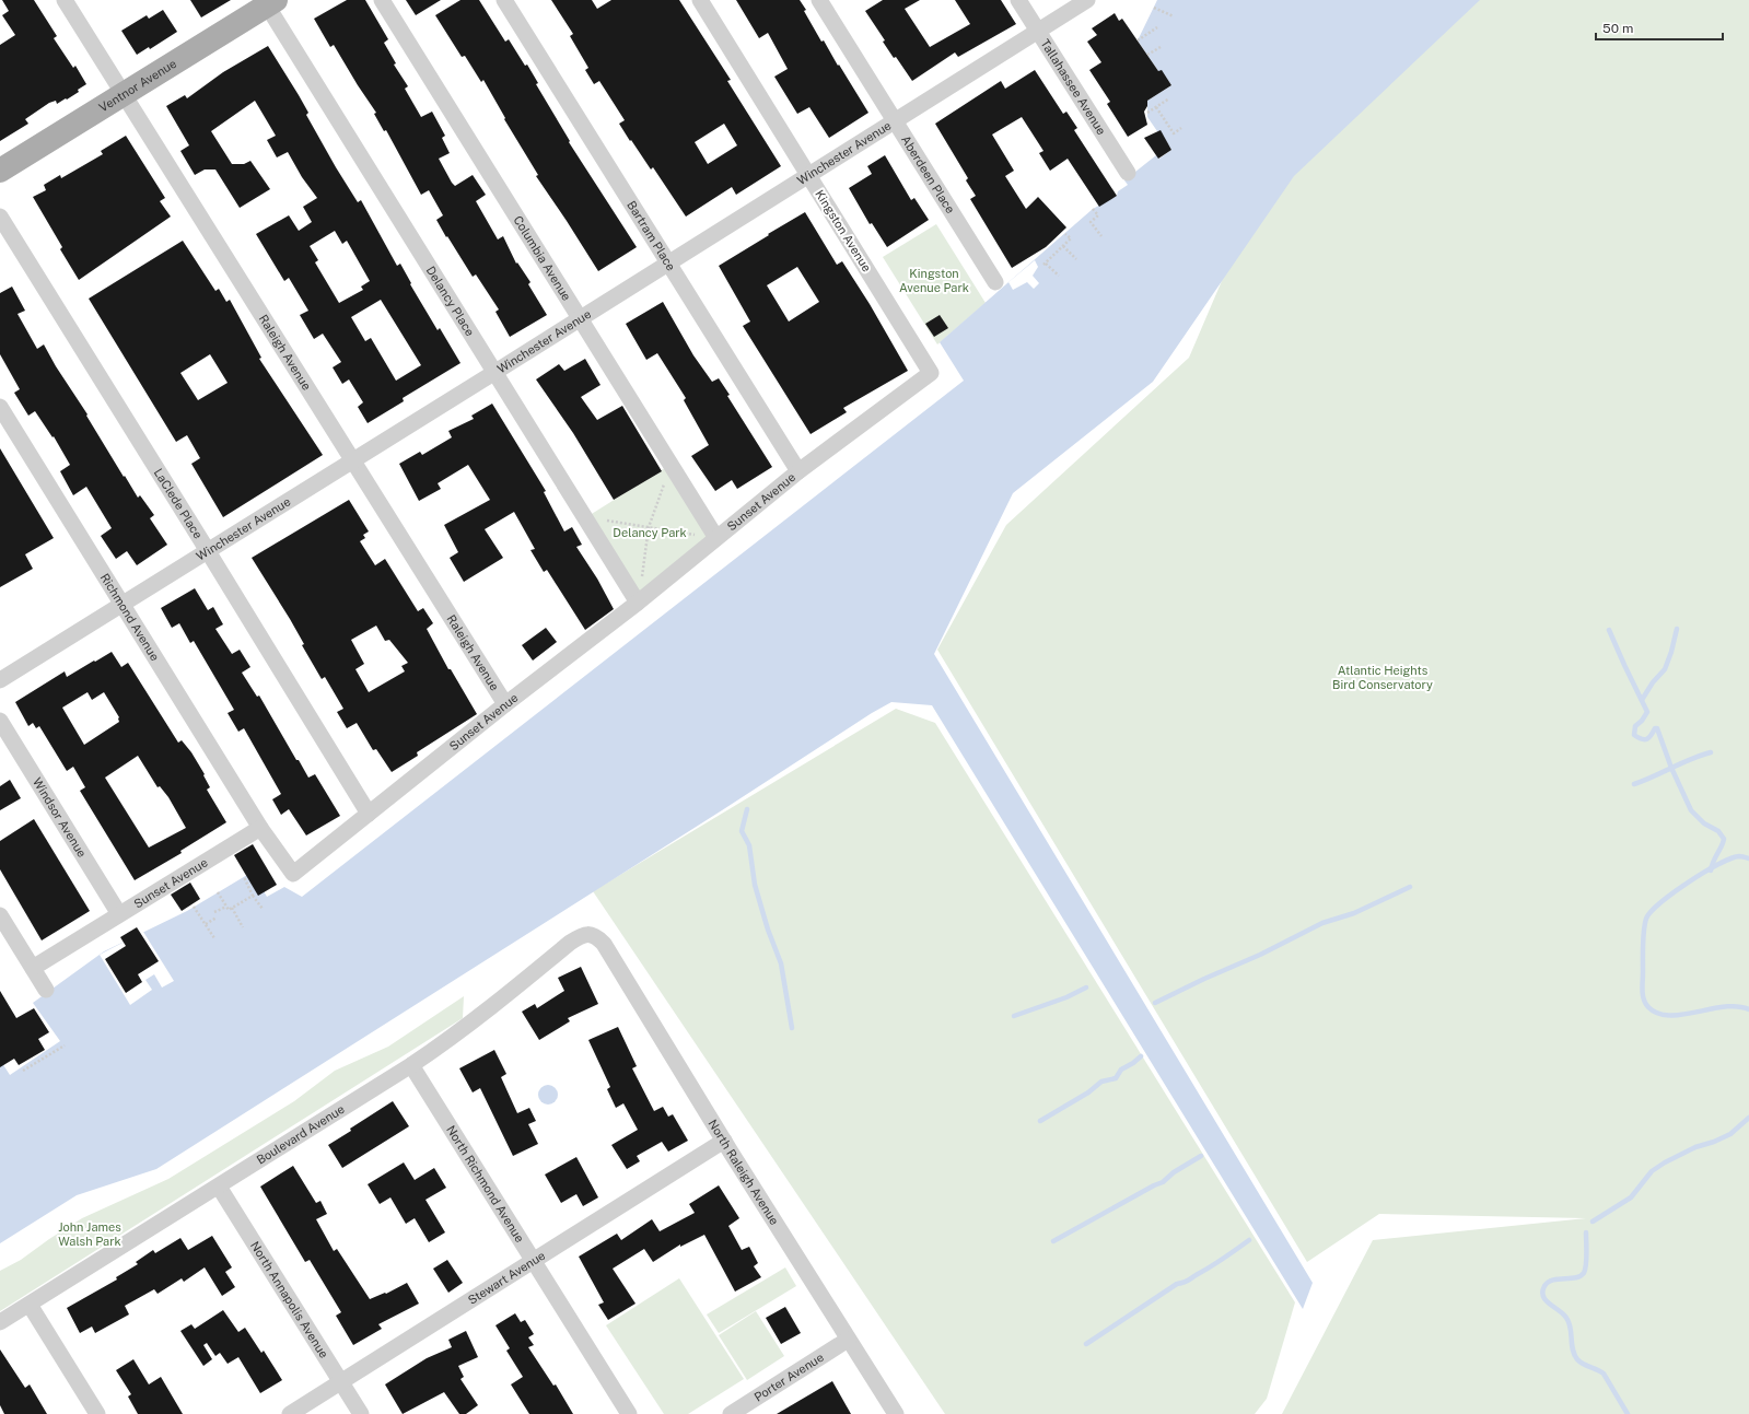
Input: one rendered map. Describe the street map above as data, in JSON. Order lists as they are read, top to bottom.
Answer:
{
  "streets": {
    "main road": ["Ventnor Avenue"],
    "street": [
      "Tallahassee Avenue",
      "Winchester Avenue",
      "Aberdeen Place",
      "Kingston Avenue",
      "Bartram Place",
      "Columbia Avenue",
      "Delancy Place",
      "Raleigh Avenue",
      "Sunset Avenue",
      "LaClede Place",
      "Richmond Avenue",
      "Windsor Avenue",
      "Boulevard Avenue",
      "North Raleigh Avenue",
      "North Richmond Avenue",
      "Stewart Avenue",
      "North Annapolis Avenue",
      "Porter Avenue"
    ]
  },
  "crossings": [
    ["Ventnor Avenue", "Delancy Place"],
    ["Ventnor Avenue", "Raleigh Avenue"],
    ["Tallahassee Avenue", "Winchester Avenue"],
    ["Winchester Avenue", "Aberdeen Place"],
    ["Winchester Avenue", "Kingston Avenue"],
    ["Winchester Avenue", "Bartram Place"],
    ["Winchester Avenue", "Columbia Avenue"],
    ["Winchester Avenue", "Delancy Place"],
    ["Winchester Avenue", "Raleigh Avenue"],
    ["Winchester Avenue", "LaClede Place"],
    ["Winchester Avenue", "Richmond Avenue"],
    ["Kingston Avenue", "Sunset Avenue"],
    ["Bartram Place", "Sunset Avenue"],
    ["Columbia Avenue", "Sunset Avenue"],
    ["Delancy Place", "Sunset Avenue"],
    ["Raleigh Avenue", "Sunset Avenue"],
    ["Sunset Avenue", "LaClede Place"],
    ["Sunset Avenue", "Richmond Avenue"],
    ["Sunset Avenue", "Windsor Avenue"],
    ["Boulevard Avenue", "North Raleigh Avenue"],
    ["Boulevard Avenue", "North Richmond Avenue"],
    ["Boulevard Avenue", "North Annapolis Avenue"],
    ["North Raleigh Avenue", "Stewart Avenue"],
    ["North Raleigh Avenue", "Porter Avenue"],
    ["North Richmond Avenue", "Stewart Avenue"],
    ["Stewart Avenue", "North Annapolis Avenue"]
  ],
  "parks": [
    "Kingston Avenue Park",
    "Delancy Park",
    "Atlantic Heights Bird Conservatory",
    "John James Walsh Park"
  ],
  "scale_bar": "50 m"
}
